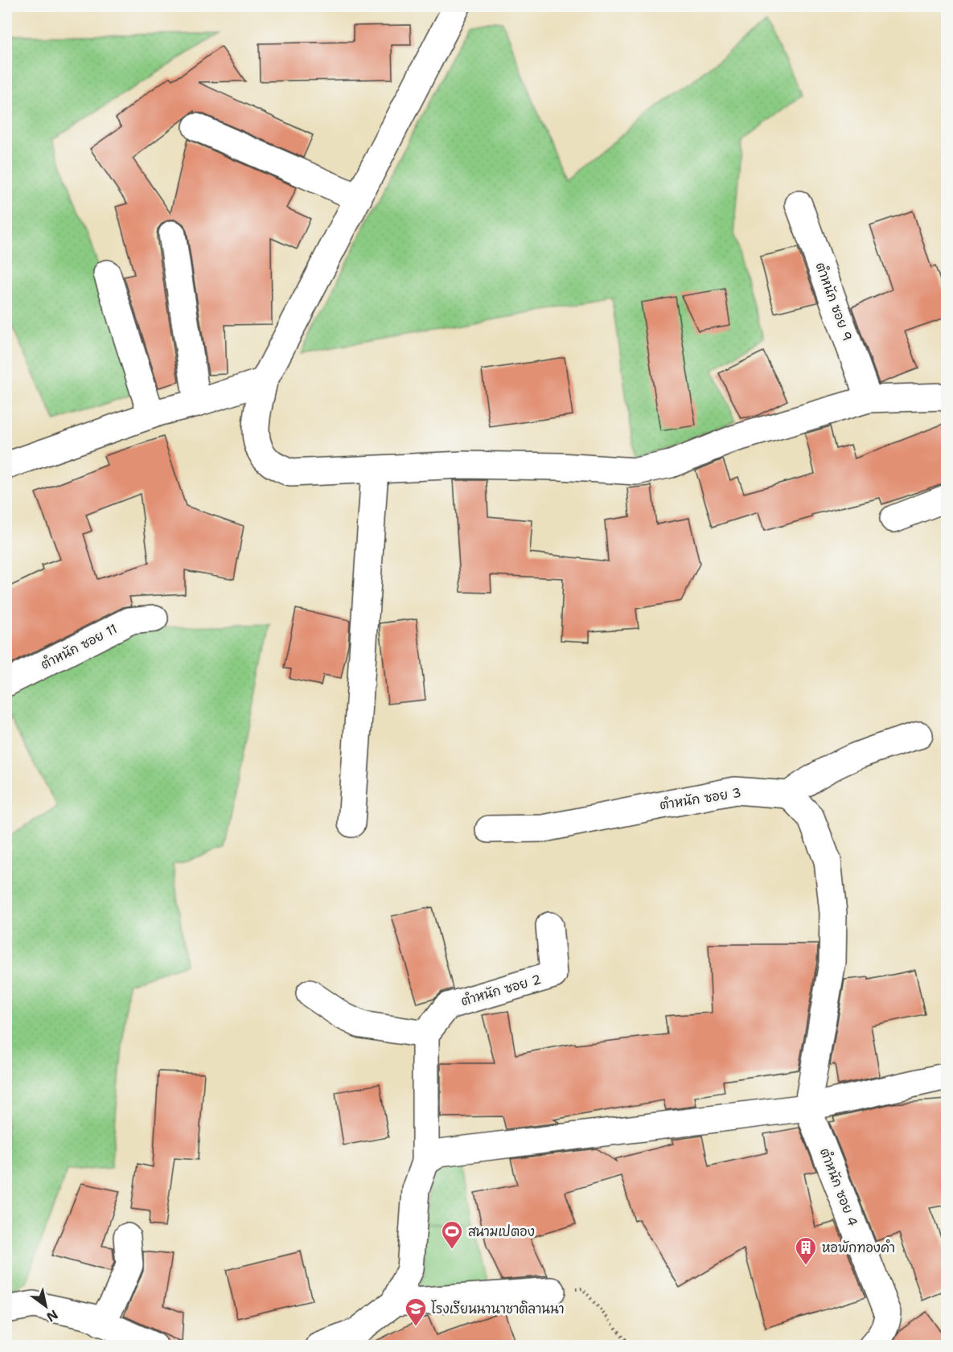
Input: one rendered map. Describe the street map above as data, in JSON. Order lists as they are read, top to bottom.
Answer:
{
  "streets": {
    "street": [
      "ตำหนัก ซอย 9",
      "ตำหนัก ซอย 11",
      "ตำหนัก ซอย 3",
      "ตำหนัก ซอย 2",
      "ตำหนัก ซอย 4"
    ]
  },
  "places": {
    "sports": ["สนามเปตอง"],
    "building": ["หอพักทองคำ"],
    "school or university": ["โรงเรียนนานาชาติลานนา"]
  },
  "north": "bottom right"
}
